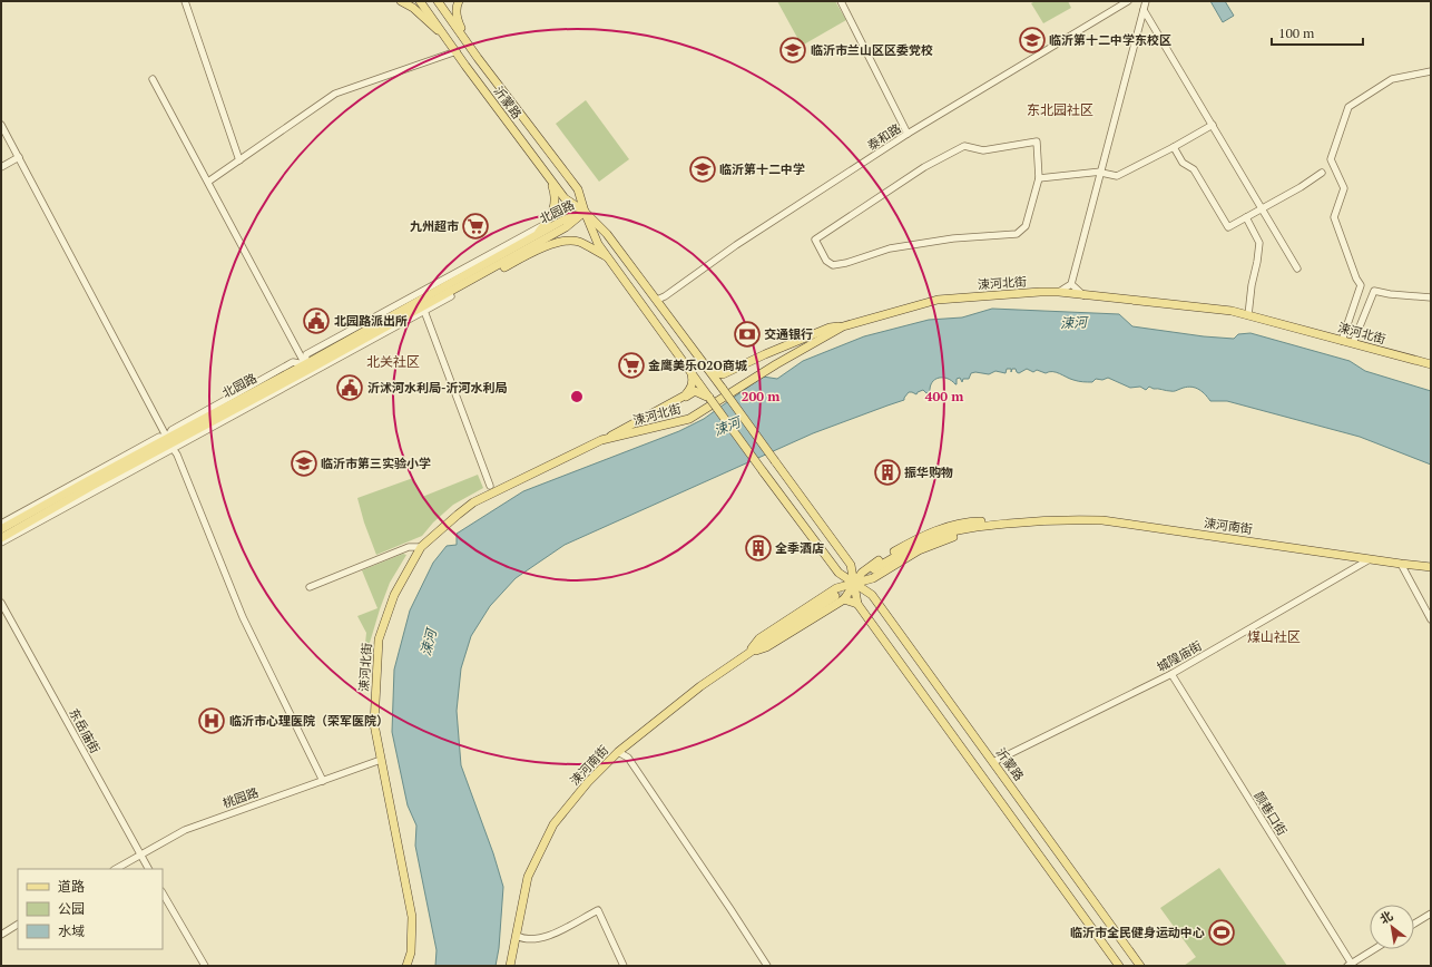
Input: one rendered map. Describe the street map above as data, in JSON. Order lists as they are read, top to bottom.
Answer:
{
  "streets": {
    "main road": [
      "沂蒙路",
      "北园路",
      "涑河北街",
      "涑河南街"
    ],
    "street": [
      "泰和路",
      "城隍庙街",
      "东岳庙街",
      "桃园路",
      "颜巷口街"
    ]
  },
  "crossings": [
    ["沂蒙路", "泰和路"],
    ["沂蒙路", "北园路"],
    ["沂蒙路", "城隍庙街"],
    ["涑河北街", "桃园路"],
    ["涑河南街", "城隍庙街"],
    ["城隍庙街", "颜巷口街"],
    ["东岳庙街", "桃园路"]
  ],
  "districts": ["东北园社区", "北关社区", "煤山社区"],
  "water": ["涑河"],
  "places": {
    "school or university": [
      "临沂第十二中学东校区",
      "临沂市兰山区区委党校",
      "临沂第十二中学",
      "临沂市第三实验小学"
    ],
    "supermarket": ["九州超市", "金鹰美乐O2O商城"],
    "public building": ["北园路派出所", "沂沭河水利局-沂河水利局"],
    "bank": ["交通银行"],
    "building": ["振华购物", "全季酒店"],
    "hospital": ["临沂市心理医院（荣军医院）"],
    "sports": ["临沂市全民健身运动中心"]
  },
  "legend": ["道路", "公园", "水域"],
  "scale_bar": "100 m",
  "north": "top left",
  "rings": ["200 m", "400 m"]
}
